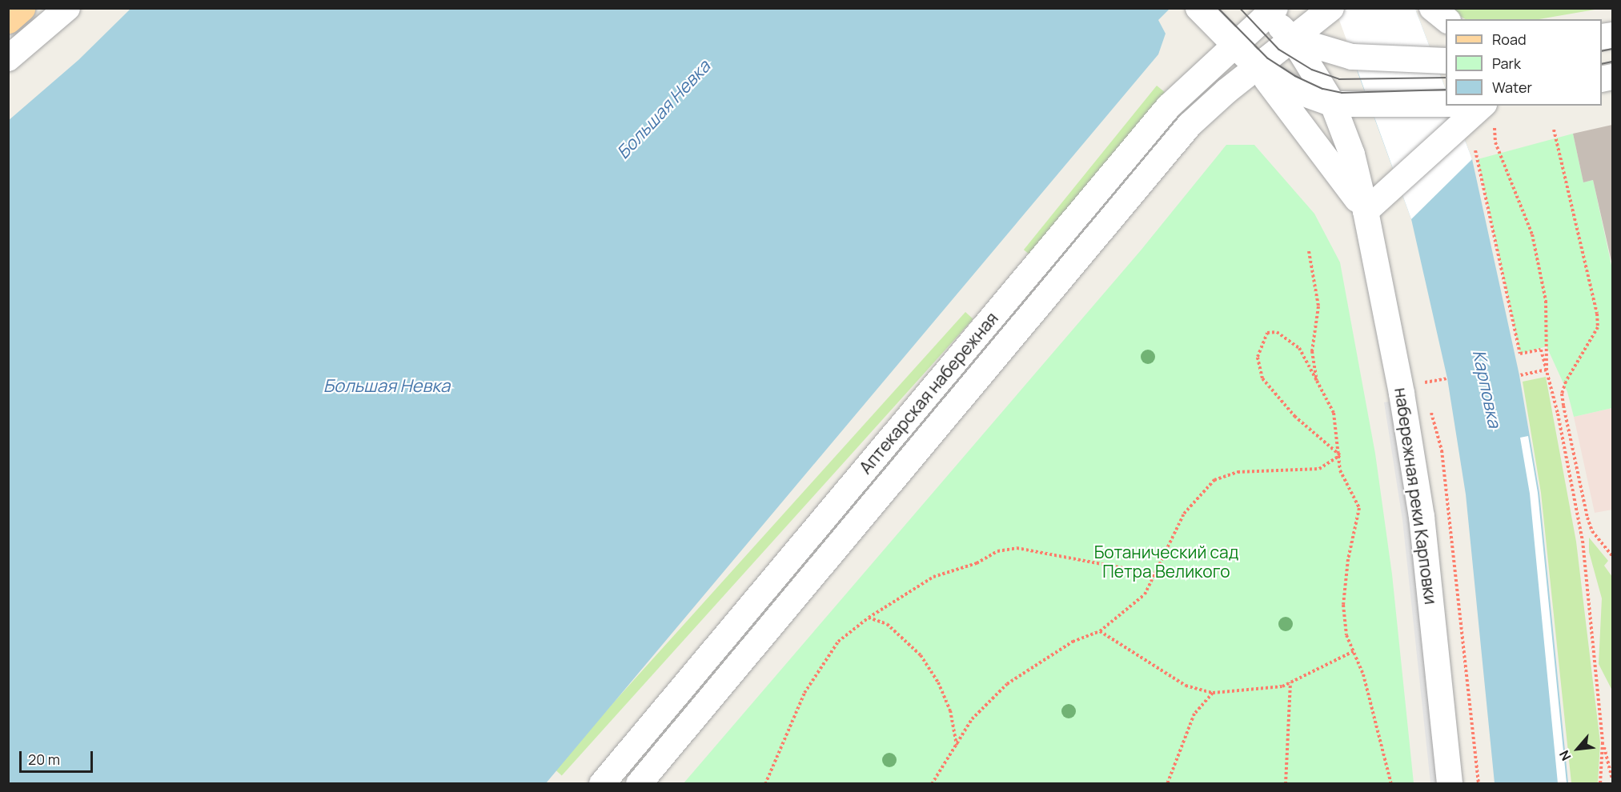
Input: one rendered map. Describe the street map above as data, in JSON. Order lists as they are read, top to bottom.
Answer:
{
  "streets": {
    "street": ["Аптекарская набережная", "набережная реки Карповки"]
  },
  "crossings": [
    ["Аптекарская набережная", "набережная реки Карповки"]
  ],
  "water": ["Большая Невка", "Карповка"],
  "parks": ["Ботанический сад Петра Великого"],
  "legend": ["Road", "Park", "Water"],
  "scale_bar": "20 m",
  "north": "bottom left"
}
